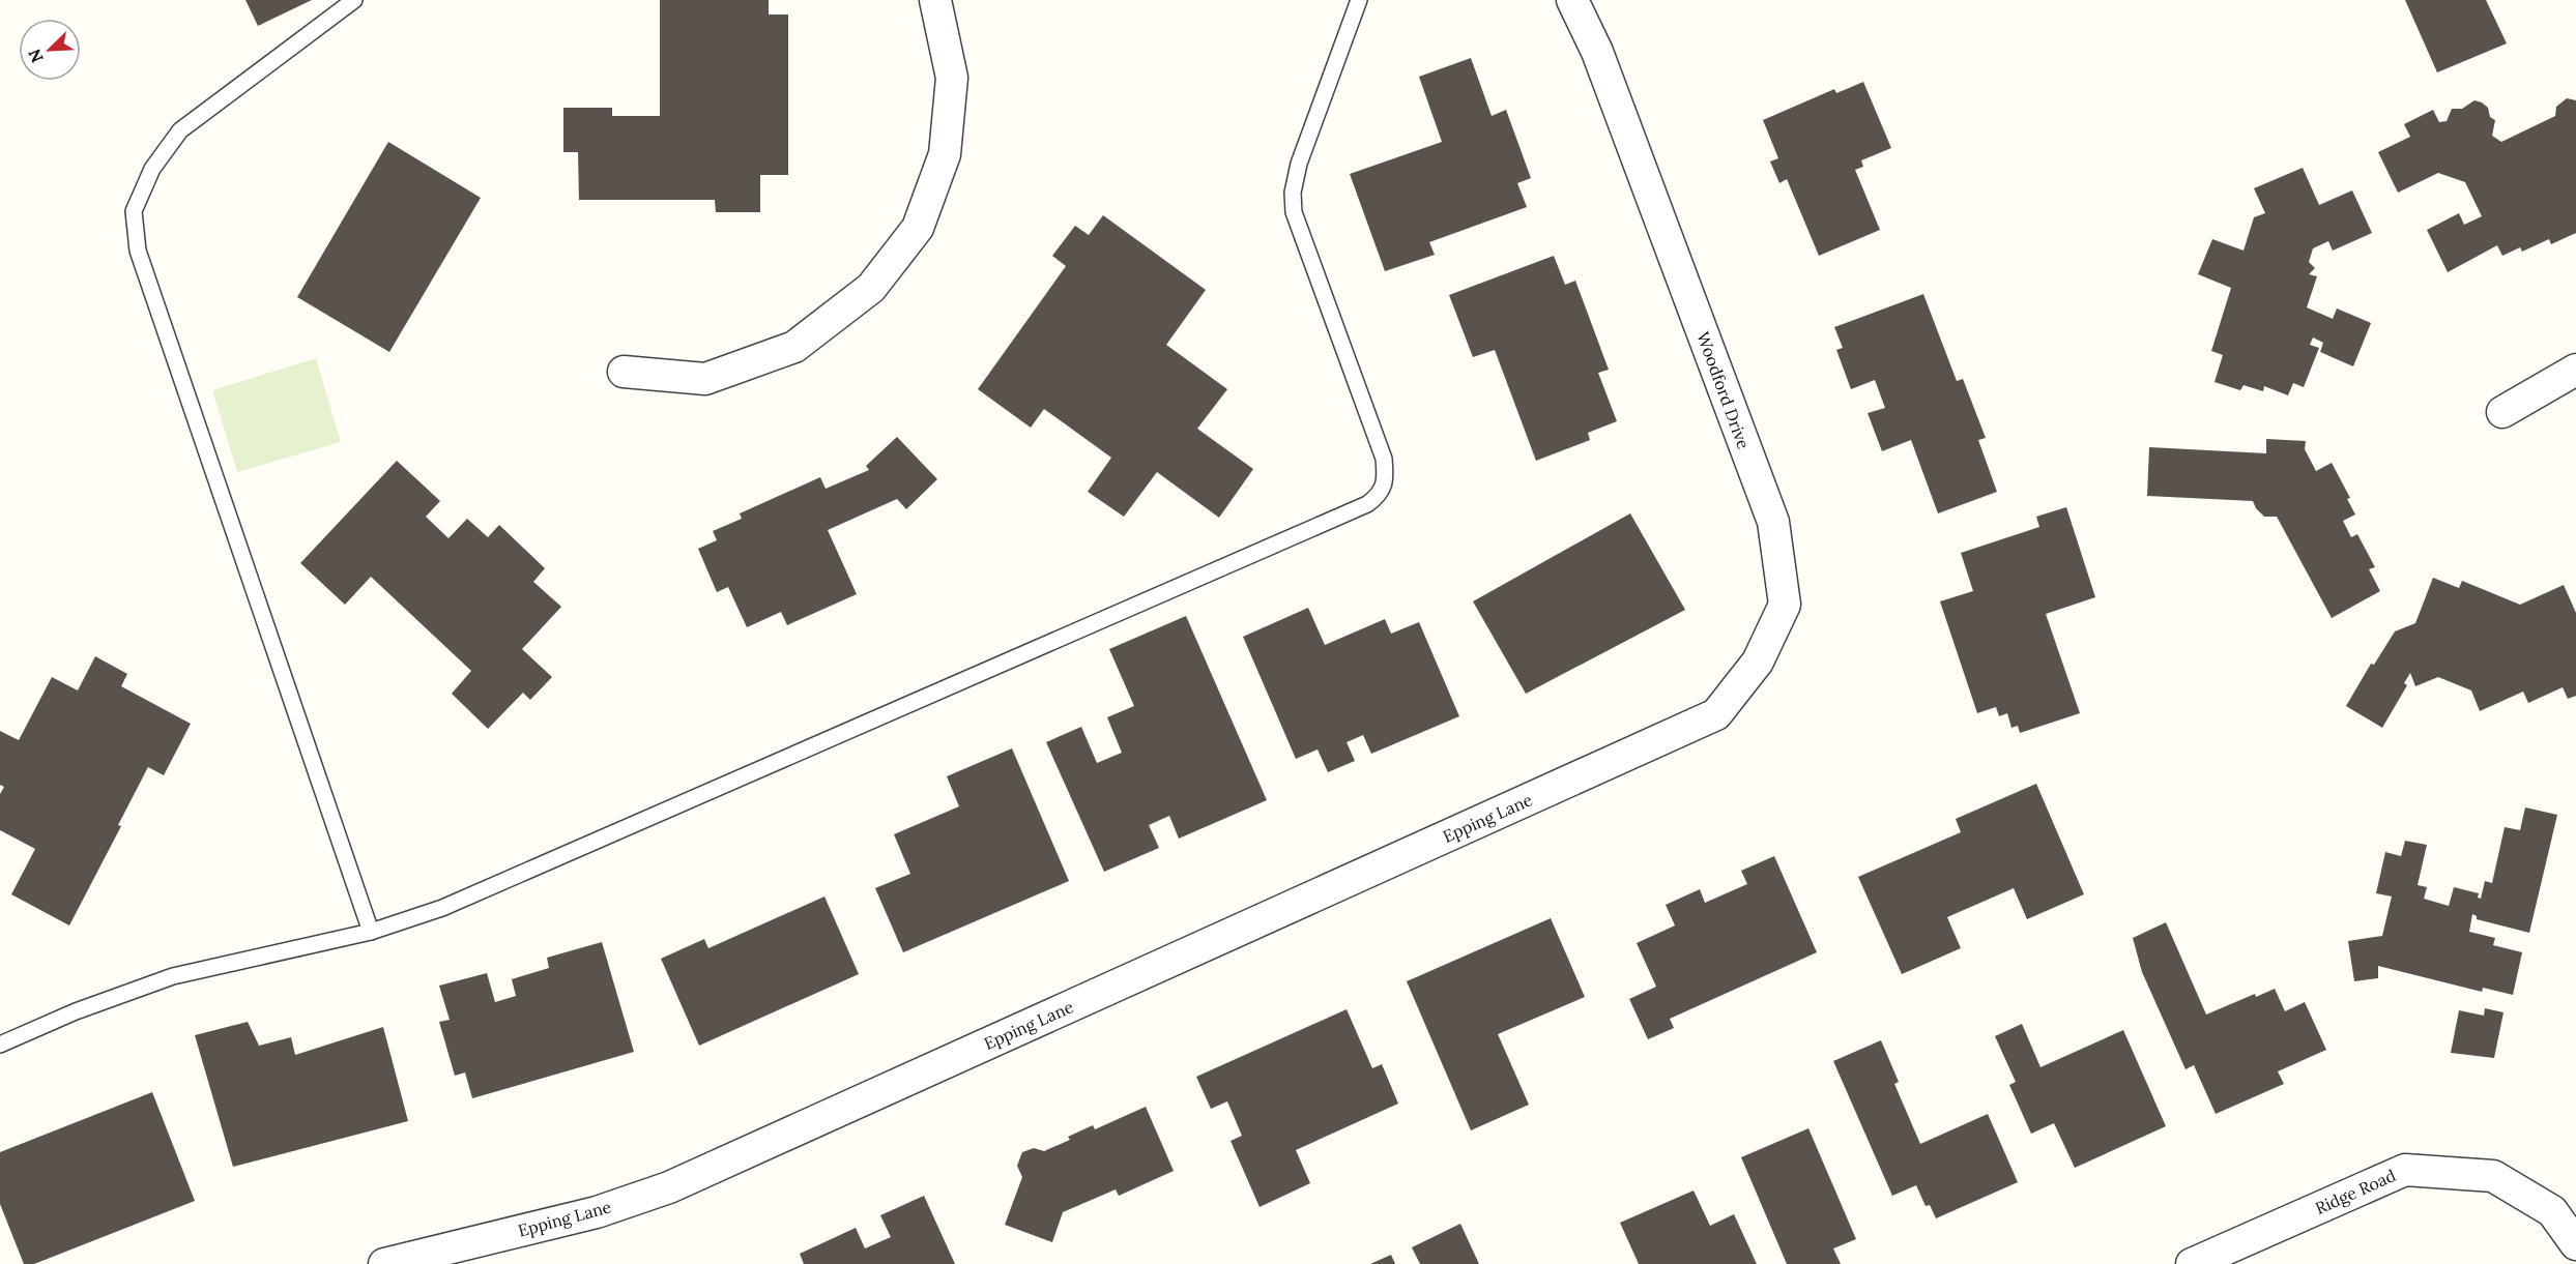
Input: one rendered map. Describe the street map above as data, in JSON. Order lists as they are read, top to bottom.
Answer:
{
  "streets": {
    "street": ["Woodford Drive", "Epping Lane", "Ridge Road"]
  },
  "crossings": [
    ["Woodford Drive", "Epping Lane"]
  ],
  "north": "bottom left"
}
